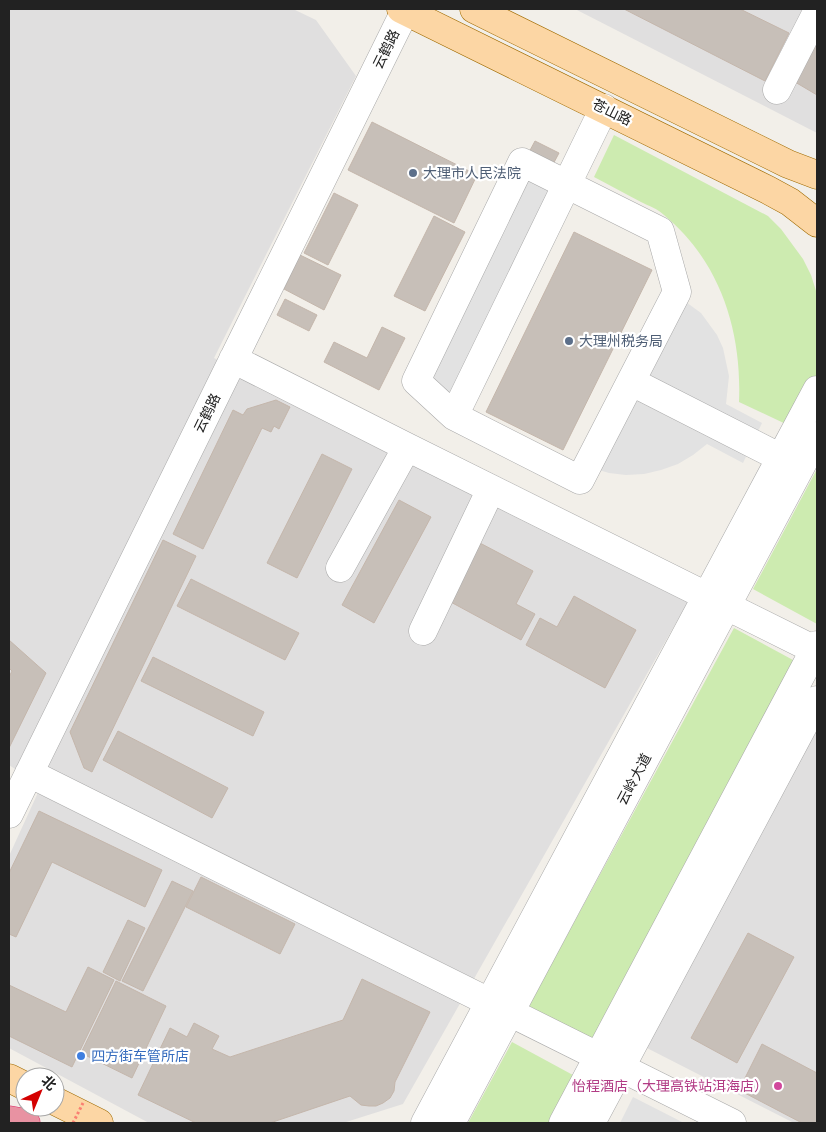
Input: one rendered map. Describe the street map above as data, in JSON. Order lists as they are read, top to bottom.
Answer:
{
  "streets": {
    "main road": ["苍山路"],
    "street": ["云鹤路", "云岭大道"]
  },
  "crossings": [
    ["云鹤路", "苍山路"]
  ],
  "places": [
    "大理市人民法院",
    "大理州税务局",
    "四方街车管所店",
    "怡程酒店（大理高铁站洱海店）"
  ],
  "north": "top right"
}
